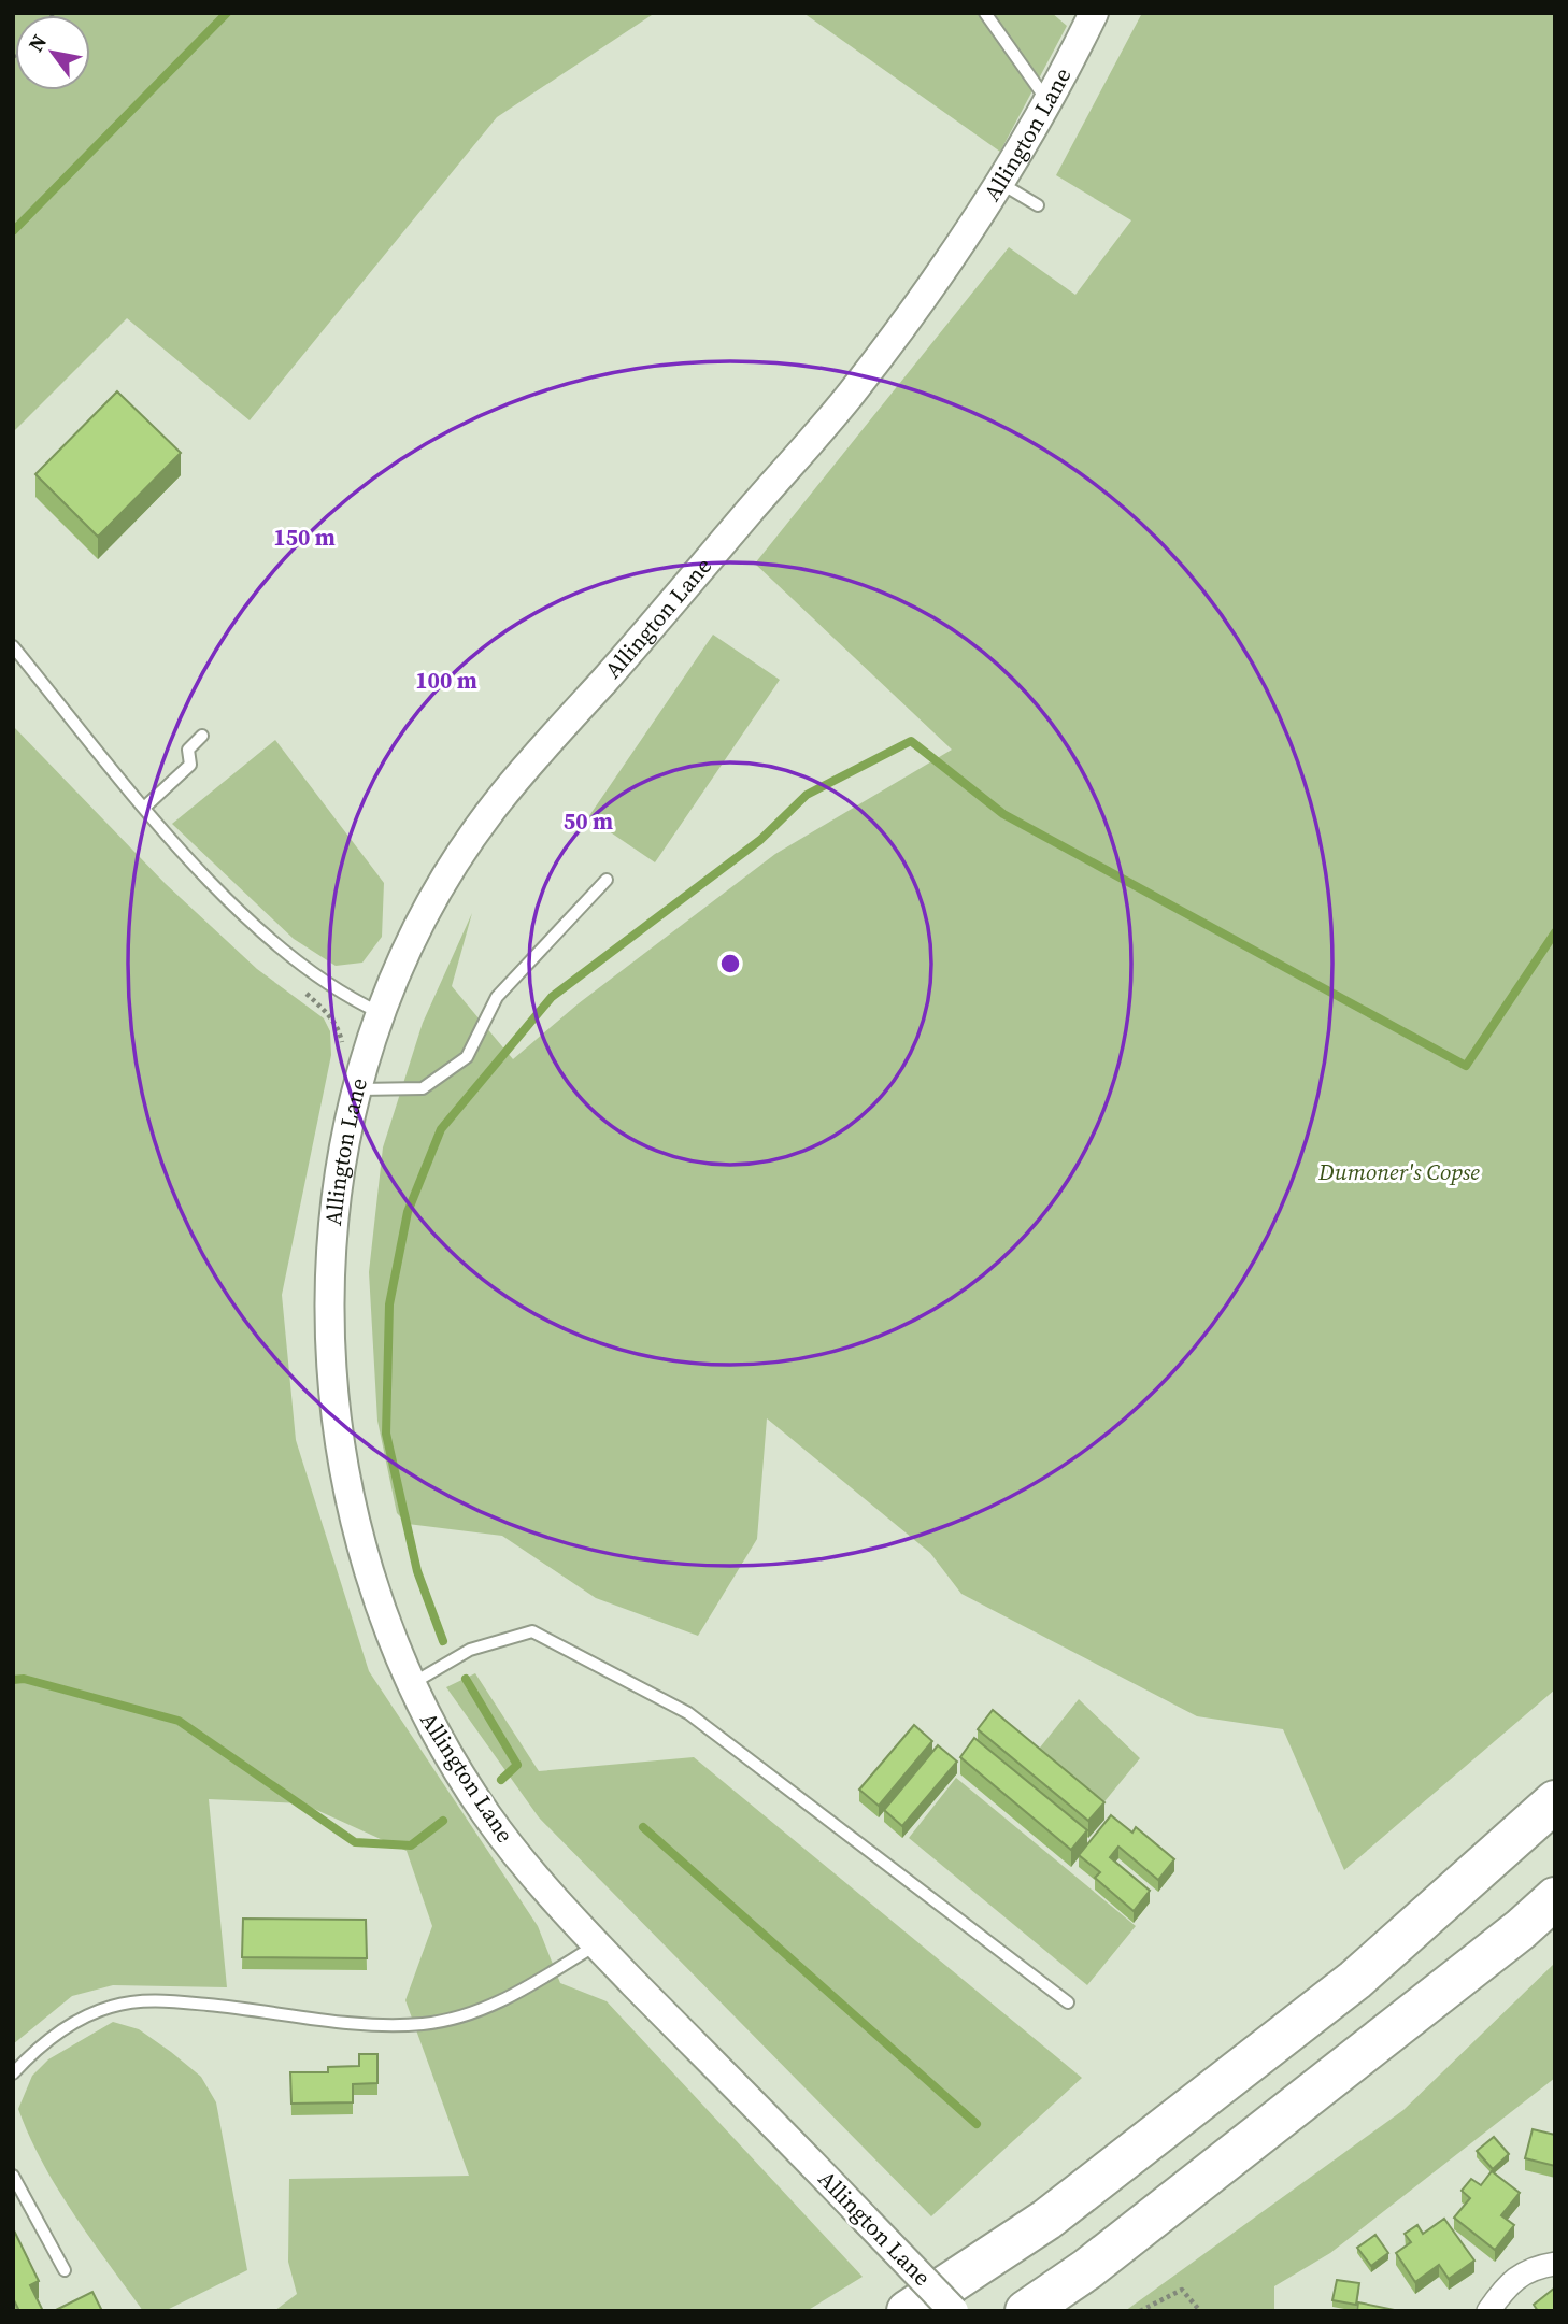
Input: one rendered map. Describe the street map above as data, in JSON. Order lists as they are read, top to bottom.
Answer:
{
  "streets": {
    "street": ["Allington Lane"]
  },
  "parks": ["Dumoner's Copse"],
  "north": "top left",
  "rings": ["150 m", "100 m", "50 m"]
}
